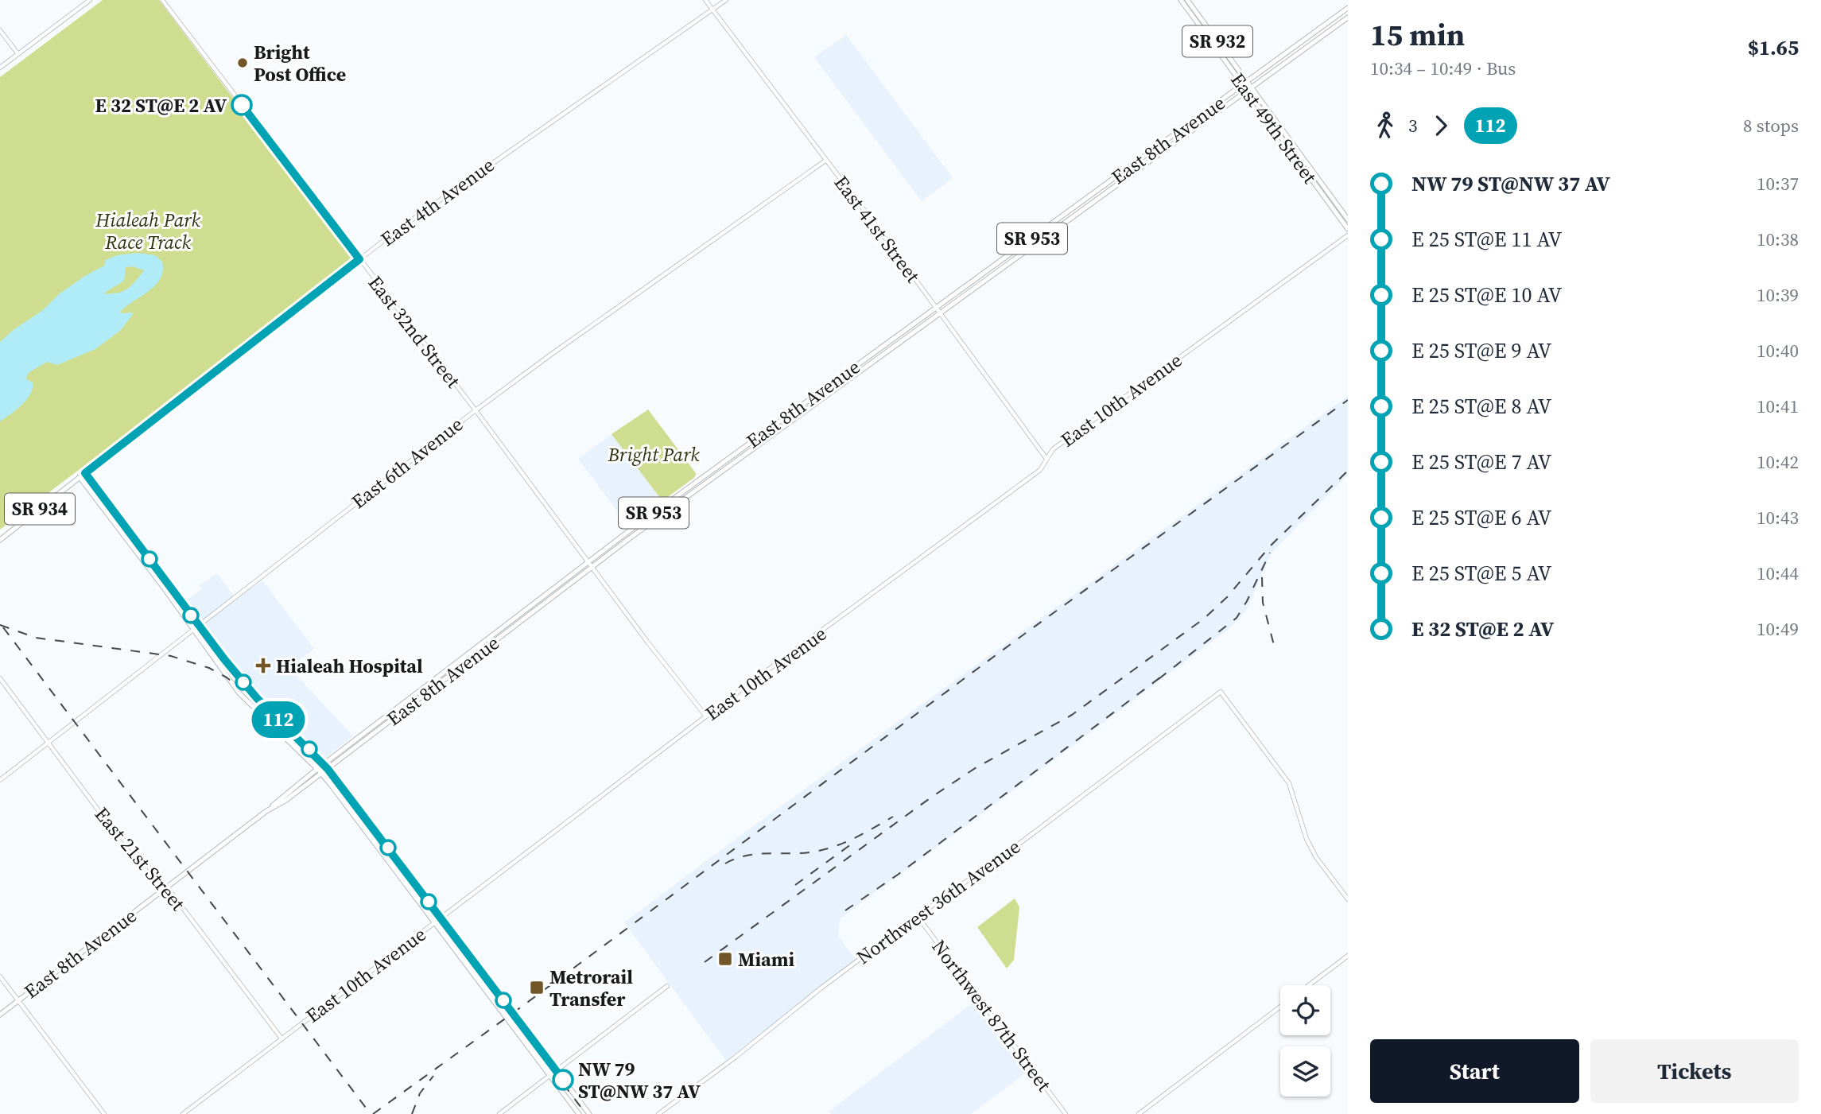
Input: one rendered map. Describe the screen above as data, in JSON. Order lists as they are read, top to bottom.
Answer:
{
  "streets": {
    "main road": [
      "SR 932",
      "East 49th Street",
      "East 8th Avenue",
      "East 4th Avenue",
      "SR 953",
      "SR 934"
    ],
    "street": [
      "East 41st Street",
      "East 32nd Street",
      "East 10th Avenue",
      "East 6th Avenue",
      "East 21st Street",
      "Northwest 36th Avenue",
      "Northwest 87th Street"
    ]
  },
  "crossings": [
    ["East 49th Street", "East 8th Avenue"],
    ["East 8th Avenue", "East 41st Street"],
    ["East 8th Avenue", "East 32nd Street"],
    ["East 8th Avenue", "SR 934"],
    ["East 8th Avenue", "East 21st Street"],
    ["East 4th Avenue", "East 41st Street"],
    ["East 4th Avenue", "East 32nd Street"],
    ["East 4th Avenue", "SR 934"],
    ["East 41st Street", "East 10th Avenue"],
    ["East 41st Street", "East 6th Avenue"],
    ["East 32nd Street", "East 10th Avenue"],
    ["East 32nd Street", "East 6th Avenue"],
    ["East 10th Avenue", "SR 934"],
    ["East 10th Avenue", "East 21st Street"],
    ["East 6th Avenue", "SR 934"],
    ["East 6th Avenue", "East 21st Street"],
    ["Northwest 36th Avenue", "Northwest 87th Street"]
  ],
  "parks": ["Hialeah Park Race Track", "Bright Park"],
  "places": {
    "other": ["Bright Post Office", "E 32 ST@E 2 AV", "NW 79 ST@NW 37 AV"],
    "health": ["Hialeah Hospital"],
    "transit": ["Miami", "Metrorail Transfer"]
  },
  "lines": ["bus line 112"],
  "page": {
    "on_map": "112",
    "heading": ["15 min", "10:34 – 10:49 · Bus", "$1.65"],
    "legs": ["3", "112", "8 stops"],
    "list": [
      {
        "name": "NW 79 ST@NW 37 AV",
        "value": "10:37"
      },
      {
        "name": "E 25 ST@E 11 AV",
        "value": "10:38"
      },
      {
        "name": "E 25 ST@E 10 AV",
        "value": "10:39"
      },
      {
        "name": "E 25 ST@E 9 AV",
        "value": "10:40"
      },
      {
        "name": "E 25 ST@E 8 AV",
        "value": "10:41"
      },
      {
        "name": "E 25 ST@E 7 AV",
        "value": "10:42"
      },
      {
        "name": "E 25 ST@E 6 AV",
        "value": "10:43"
      },
      {
        "name": "E 25 ST@E 5 AV",
        "value": "10:44"
      },
      {
        "name": "E 32 ST@E 2 AV",
        "value": "10:49"
      }
    ],
    "buttons": ["Start", "Tickets"]
  }
}
